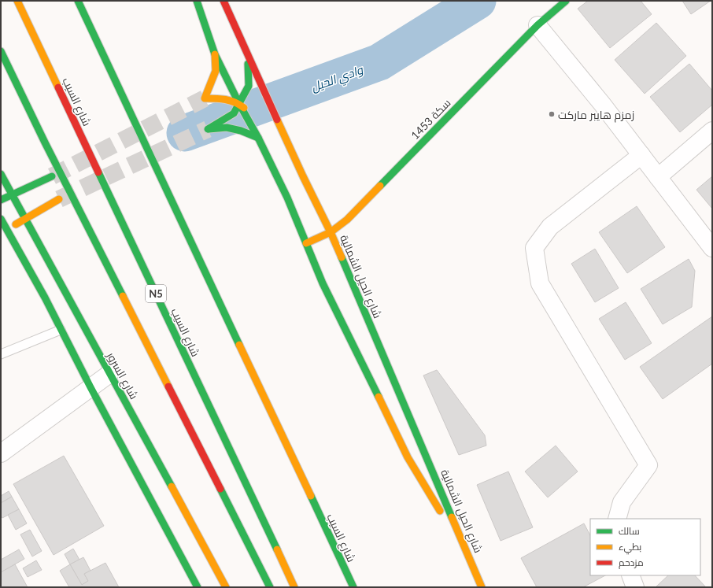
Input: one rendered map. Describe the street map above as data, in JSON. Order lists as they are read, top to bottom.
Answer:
{
  "streets": {
    "main road": [
      "شارع السيب",
      "سكة 1453",
      "شارع الحيل الشمالية",
      "N5",
      "شارع السرور"
    ]
  },
  "crossings": [
    ["سكة 1453", "شارع الحيل الشمالية"]
  ],
  "water": ["وادي الحيل"],
  "places": ["زمزم هايبر ماركت"],
  "legend": ["سالك", "بطيء", "مزدحم"]
}
